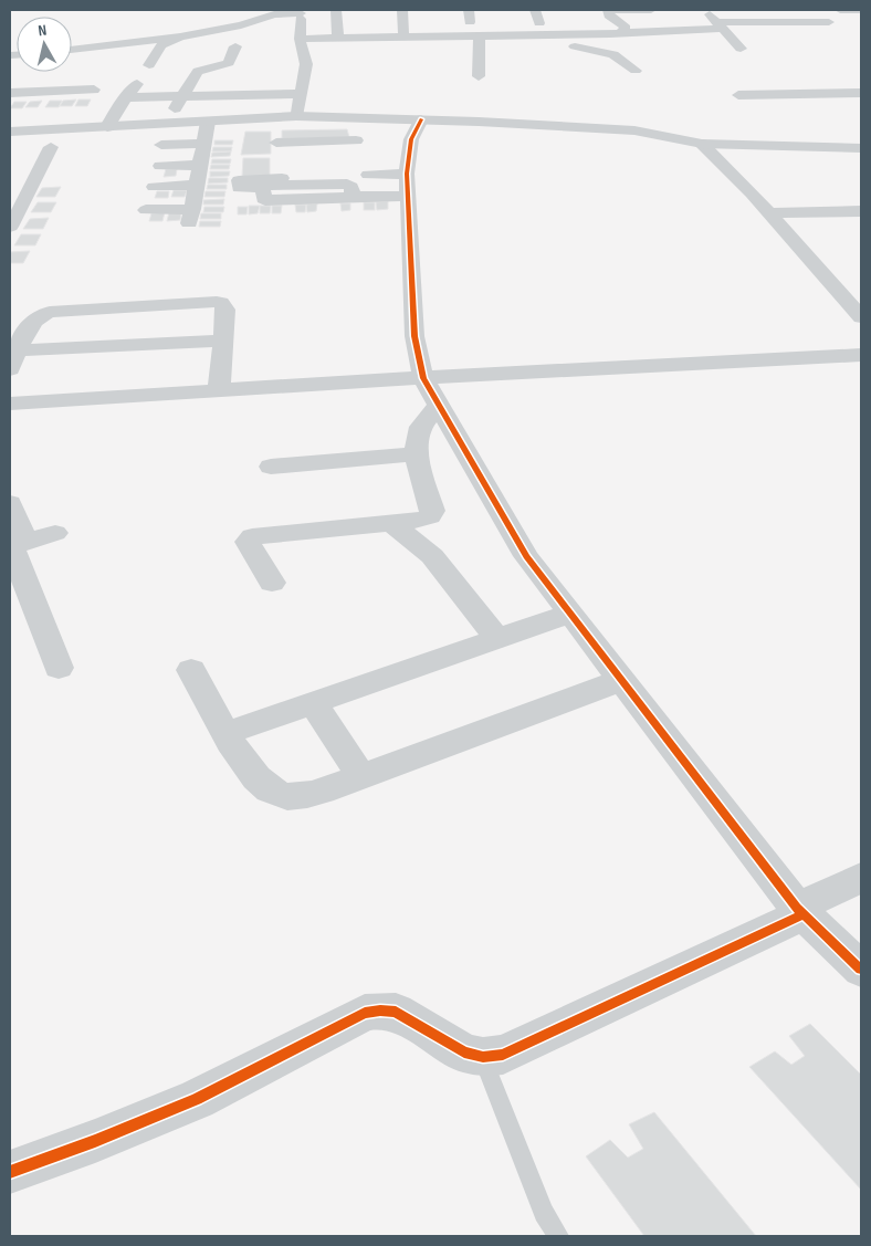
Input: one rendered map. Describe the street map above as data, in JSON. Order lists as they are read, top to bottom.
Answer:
{
  "north": "top"
}
